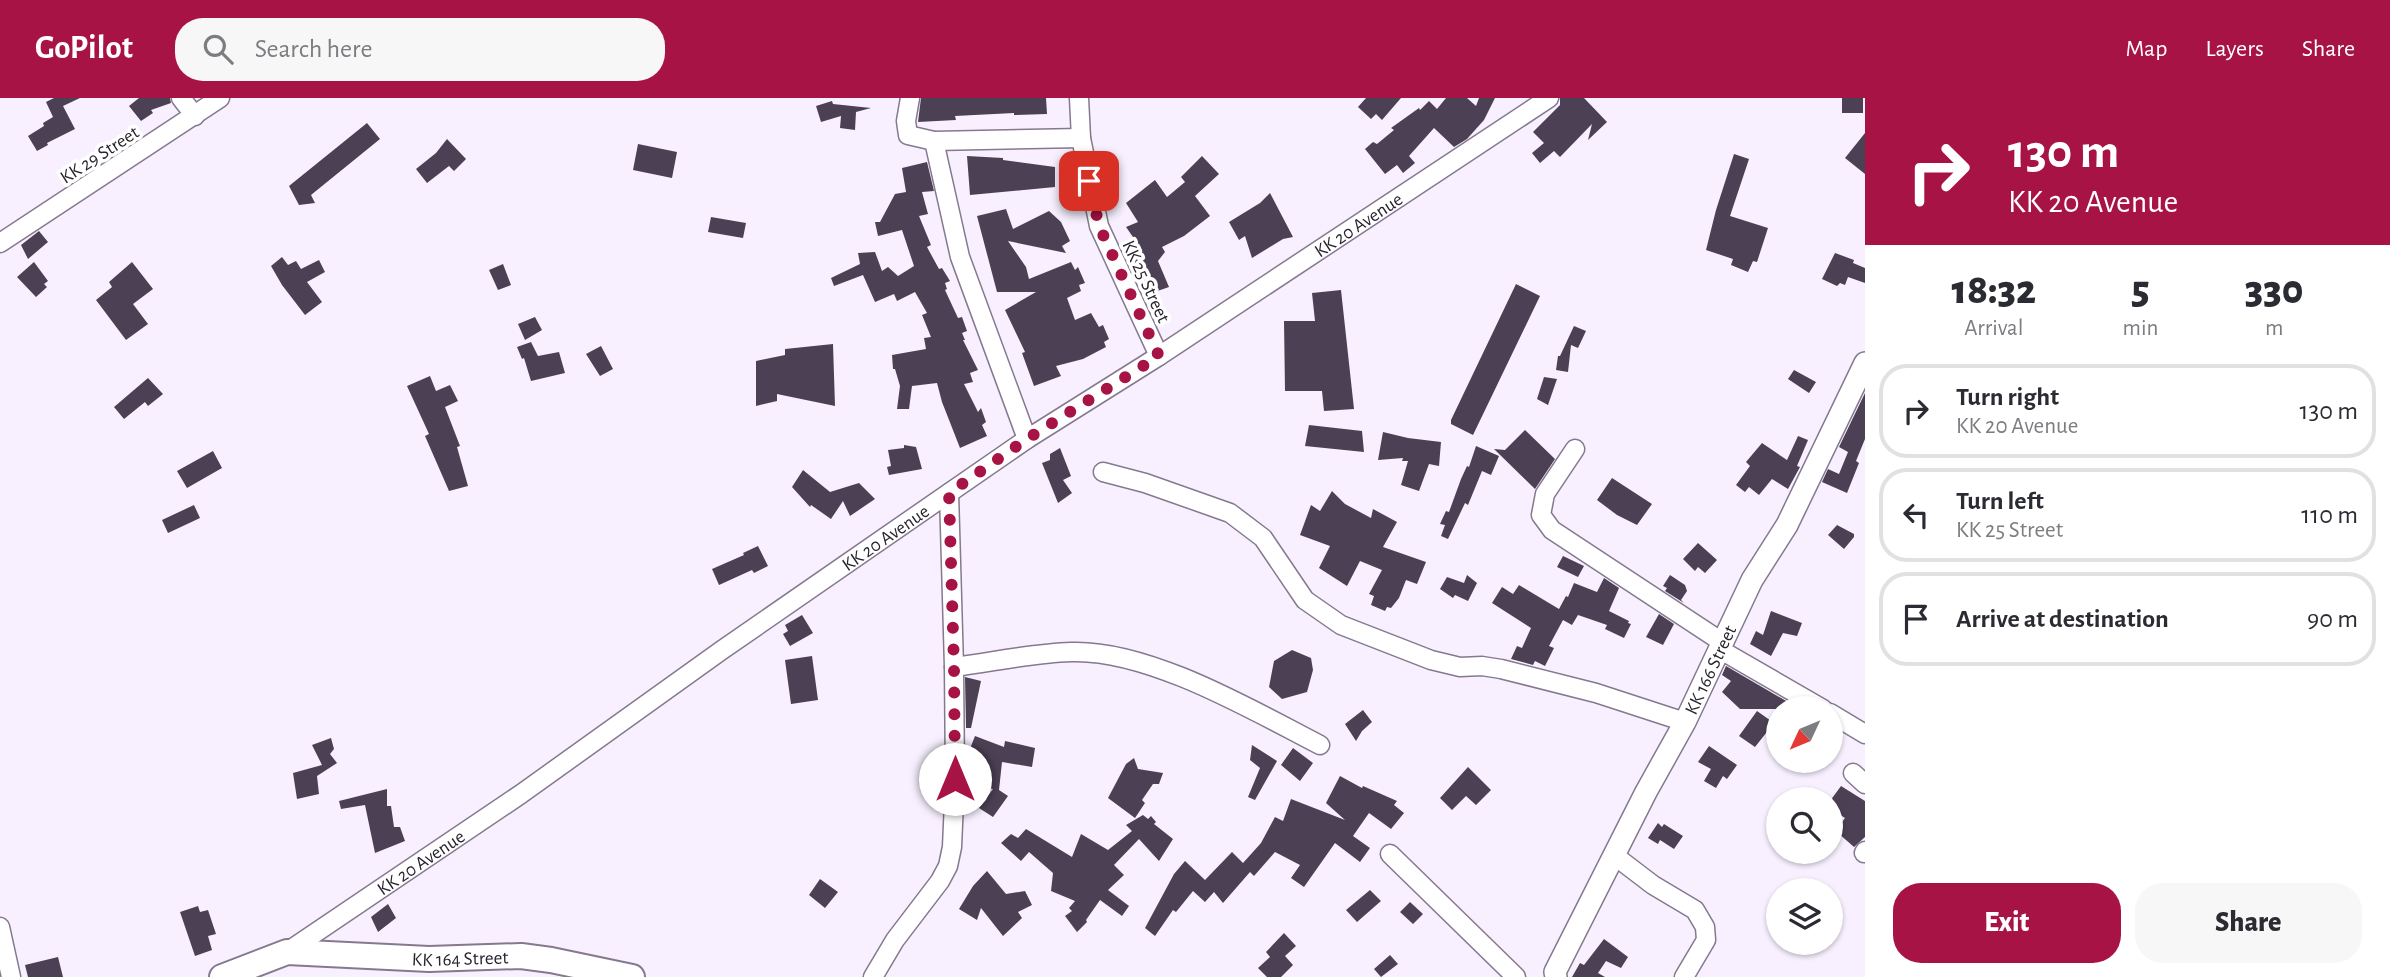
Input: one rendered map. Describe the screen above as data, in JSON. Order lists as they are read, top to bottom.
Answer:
{
  "streets": {
    "main road": ["KK 20 Avenue", "KK 164 Street"],
    "street": ["KK 29 Street", "KK 25 Street", "KK 166 Street"]
  },
  "crossings": [
    ["KK 20 Avenue", "KK 25 Street"],
    ["KK 20 Avenue", "KK 164 Street"]
  ],
  "north": "bottom left",
  "page": {
    "header": "GoPilot",
    "search": "Search here",
    "nav": ["Map", "Layers", "Share"],
    "turn": ["130 m", "KK 20 Avenue"],
    "eta": [
      "18:32",
      "Arrival",
      "5",
      "min",
      "330",
      "m"
    ],
    "list": [
      {
        "name": "Turn right",
        "note": "KK 20 Avenue",
        "value": "130 m"
      },
      {
        "name": "Turn left",
        "note": "KK 25 Street",
        "value": "110 m"
      },
      {
        "name": "Arrive at destination",
        "value": "90 m"
      }
    ],
    "buttons": ["Exit", "Share"]
  }
}
